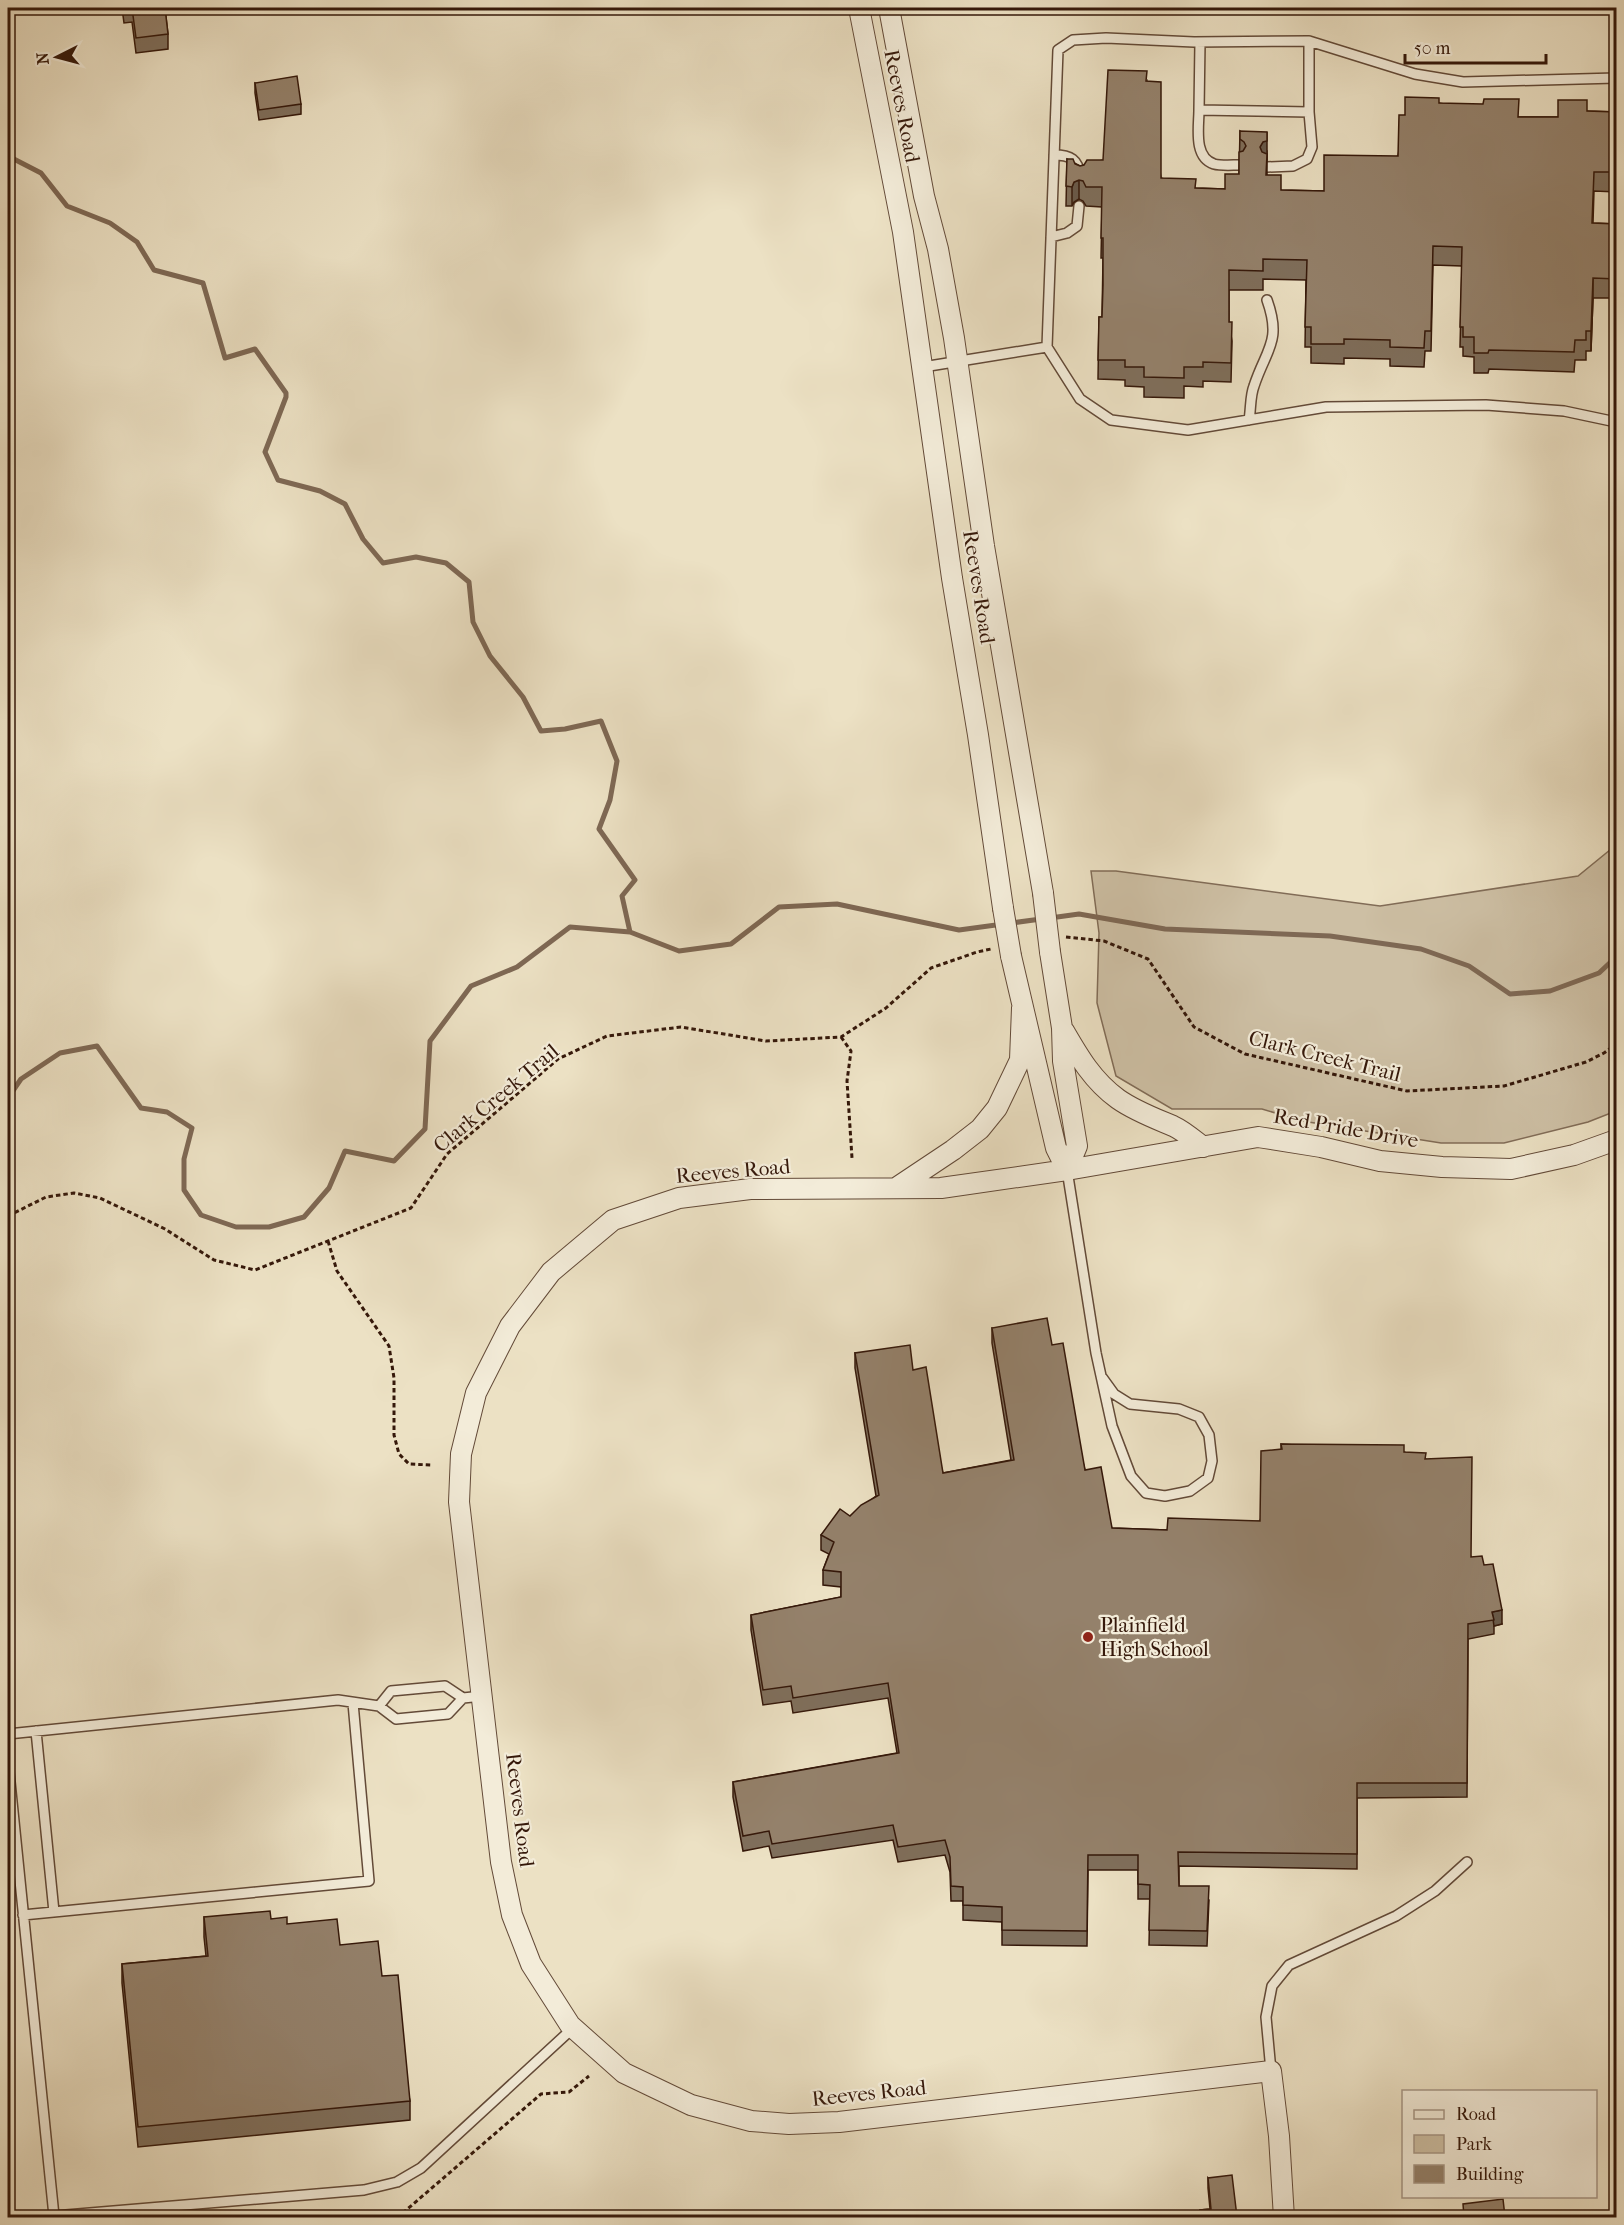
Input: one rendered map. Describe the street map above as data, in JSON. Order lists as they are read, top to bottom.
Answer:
{
  "streets": {
    "street": ["Reeves Road", "Red Pride Drive"],
    "path": ["Clark Creek Trail"]
  },
  "crossings": [
    ["Reeves Road", "Clark Creek Trail"],
    ["Reeves Road", "Red Pride Drive"]
  ],
  "places": ["Plainfield High School"],
  "legend": ["Road", "Park", "Building"],
  "scale_bar": "50 m",
  "north": "left"
}
